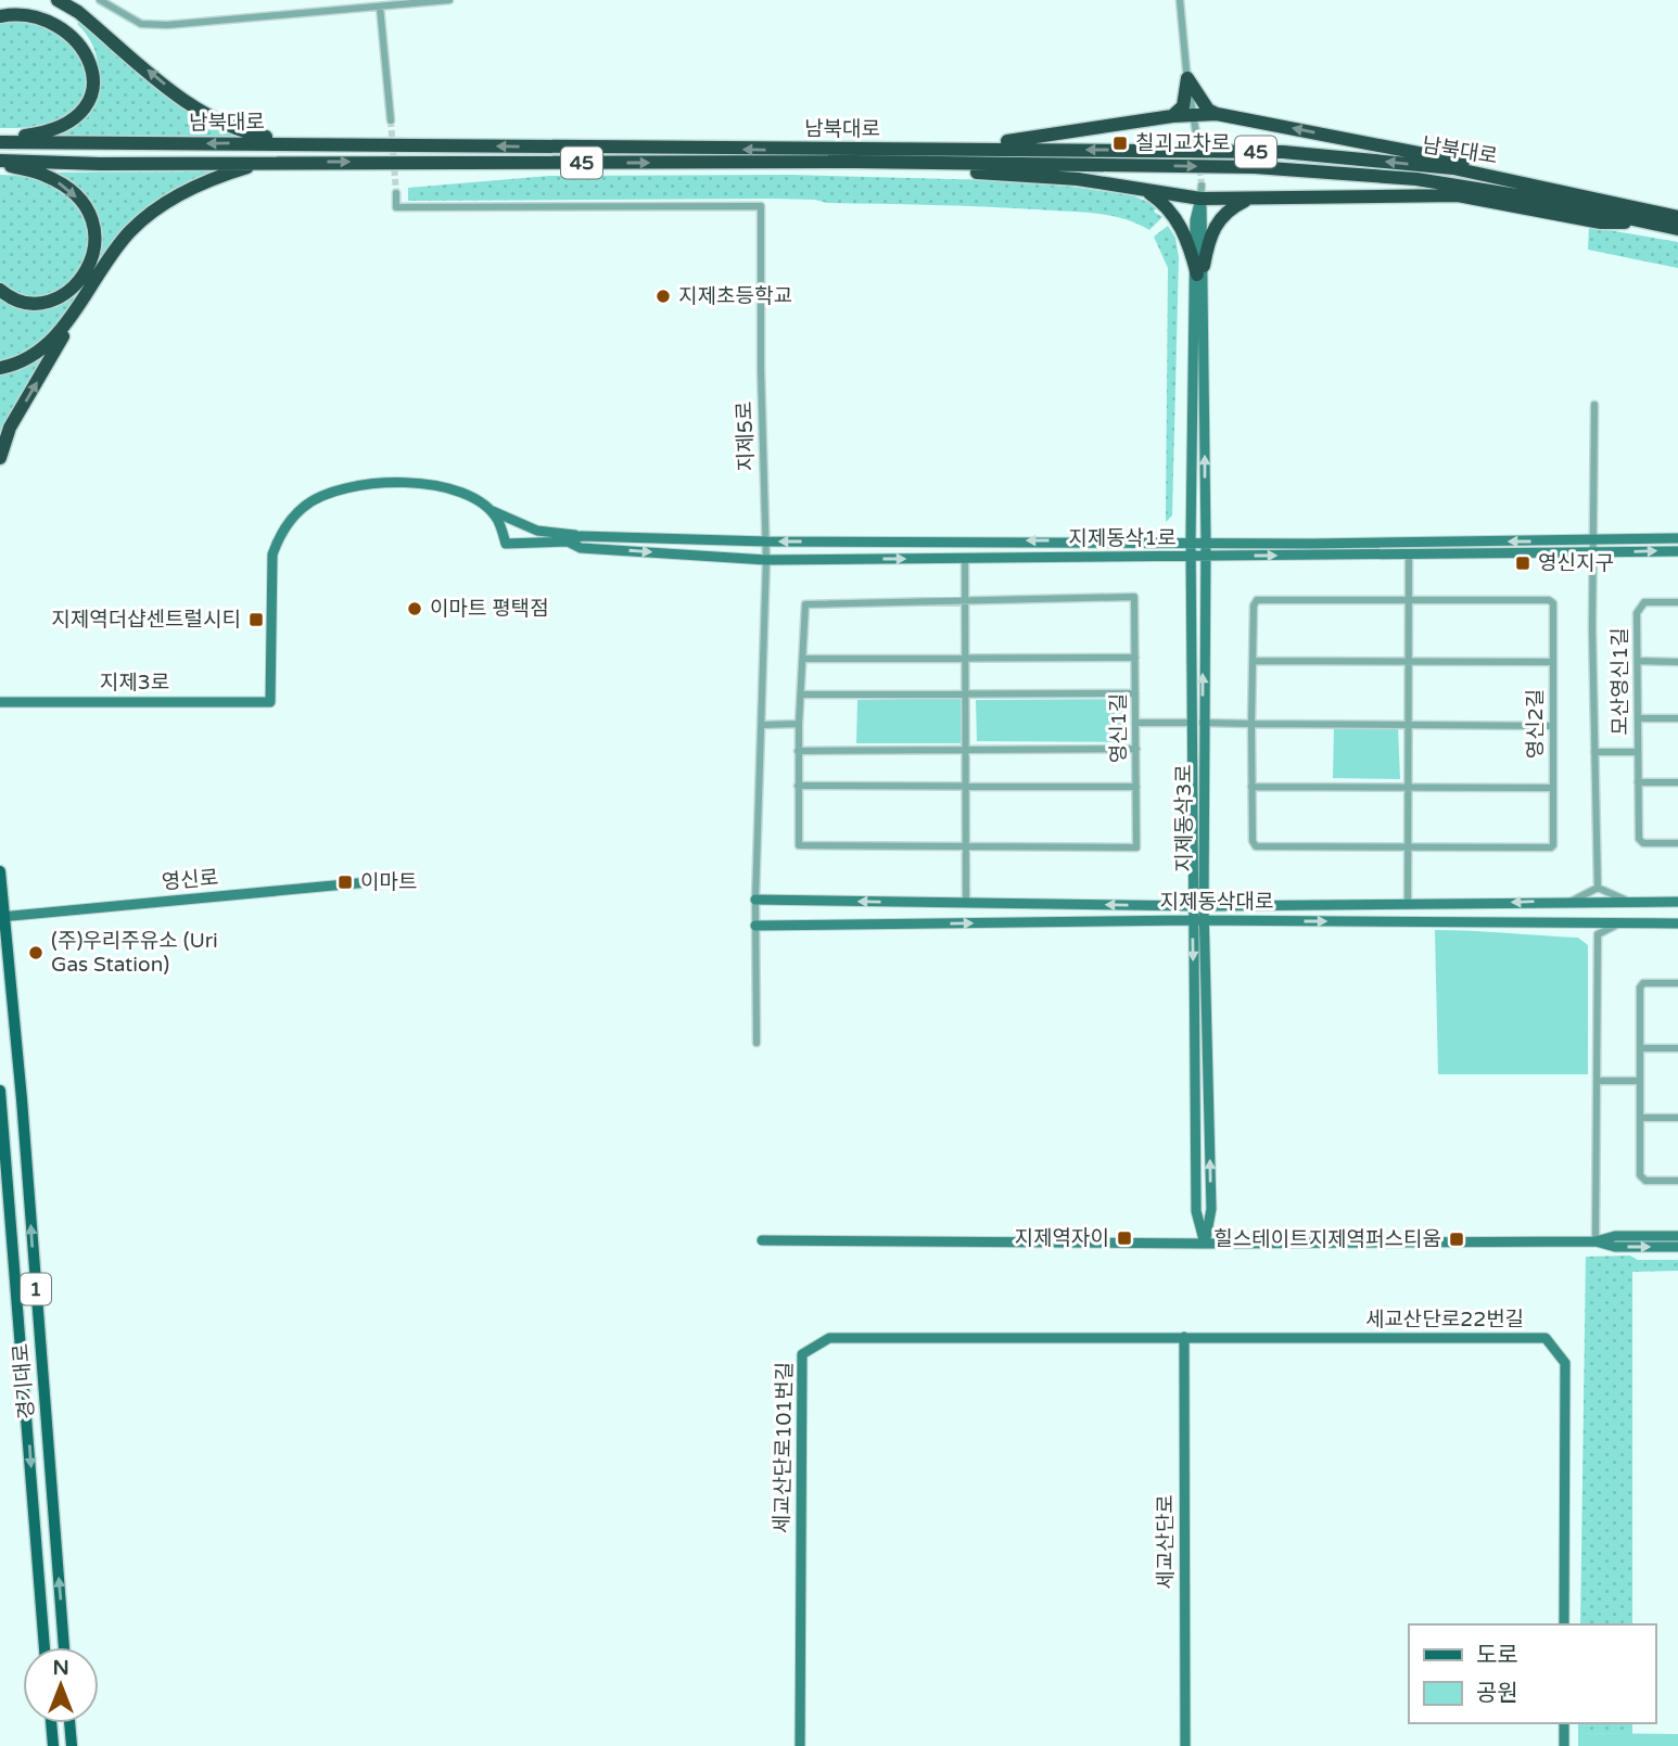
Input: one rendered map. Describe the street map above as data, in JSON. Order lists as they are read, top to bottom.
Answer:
{
  "streets": {
    "highway": ["남북대로", "45"],
    "main road": ["1", "경기대로"],
    "street": [
      "지제5로",
      "지제동삭1로",
      "모산영신1길",
      "지제3로",
      "영신2길",
      "영신1길",
      "지제동삭3로",
      "영신로",
      "지제동삭대로",
      "세교산단로22번길",
      "세교산단로101번길",
      "세교산단로"
    ]
  },
  "crossings": [
    ["지제5로", "지제동삭1로"],
    ["지제5로", "지제동삭대로"],
    ["지제동삭1로", "지제3로"],
    ["지제동삭1로", "지제동삭3로"],
    ["지제동삭3로", "지제동삭대로"],
    ["영신로", "경기대로"],
    ["세교산단로22번길", "세교산단로101번길"],
    ["세교산단로22번길", "세교산단로"],
    ["세교산단로101번길", "세교산단로"]
  ],
  "places": {
    "transit": [
      "칠괴교차로",
      "영신지구",
      "지제역더샵센트럴시티",
      "이마트",
      "지제역자이",
      "힐스테이트지제역퍼스티움"
    ],
    "other": ["지제초등학교", "이마트 평택점", "(주)우리주유소 (Uri Gas Station)"]
  },
  "legend": ["도로", "공원"],
  "north": "top"
}
